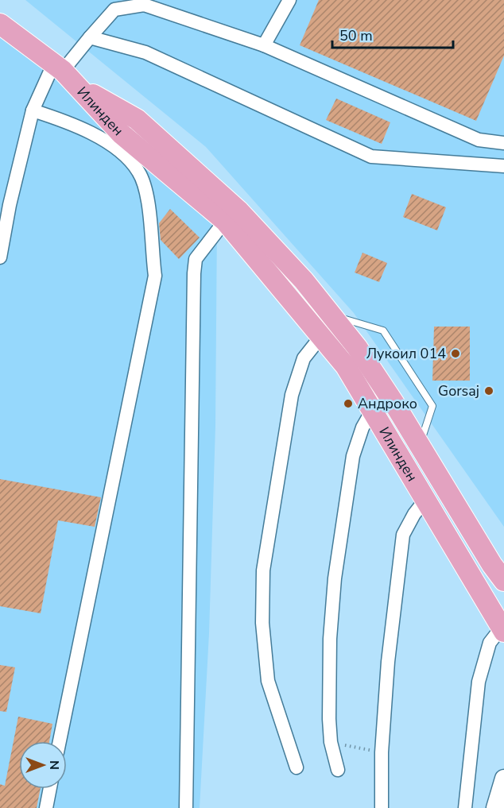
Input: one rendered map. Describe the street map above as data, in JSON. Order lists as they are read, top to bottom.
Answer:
{
  "streets": {
    "main road": ["Илинден"]
  },
  "places": ["Лукоил 014", "Gorsaj", "Андроко"],
  "scale_bar": "50 m",
  "north": "right"
}
